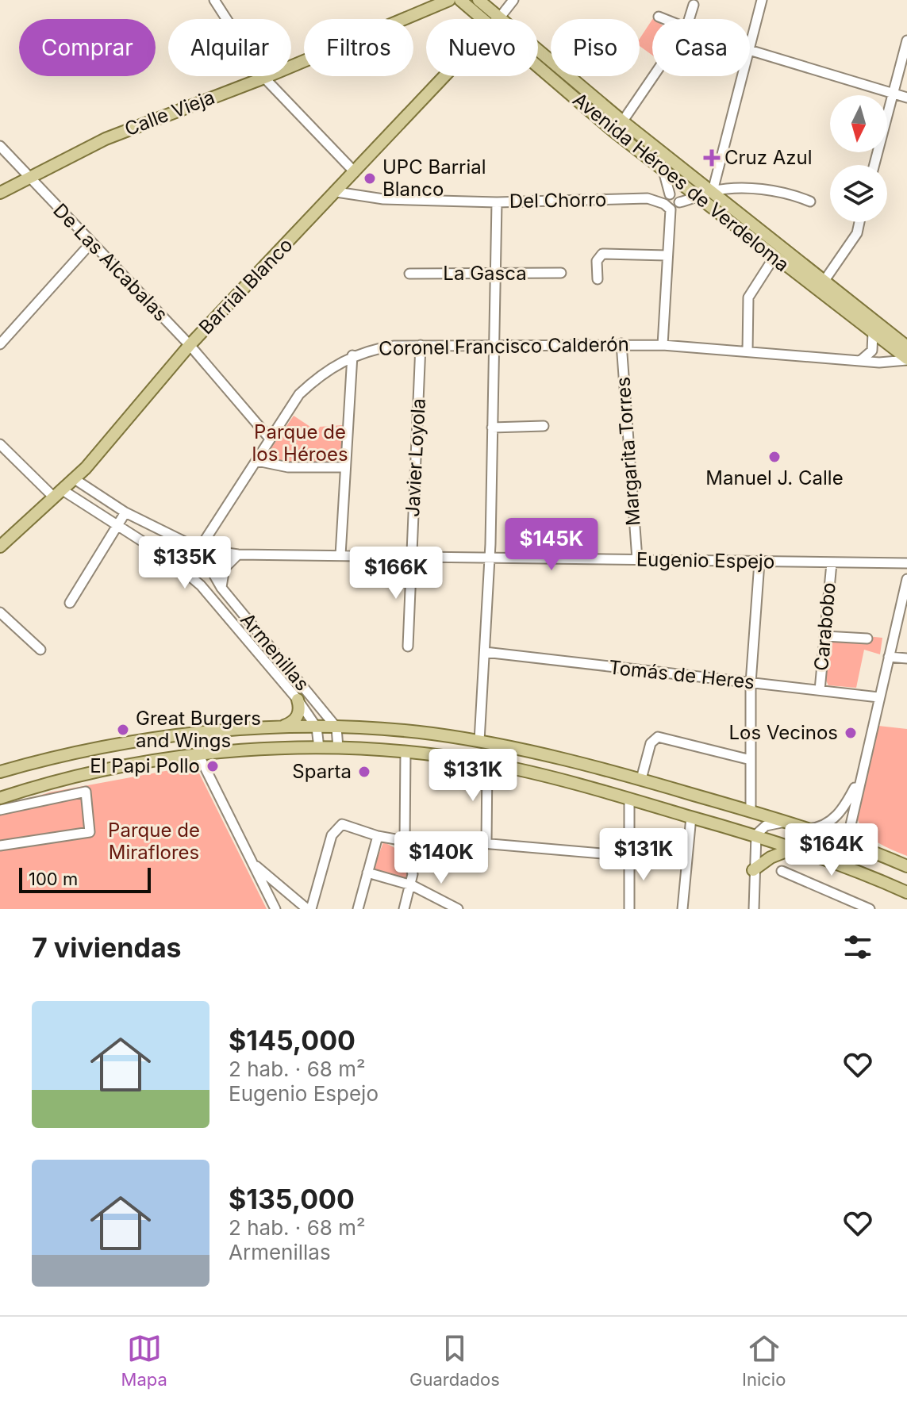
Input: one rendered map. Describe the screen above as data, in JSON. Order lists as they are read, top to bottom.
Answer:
{
  "streets": {
    "main road": ["Calle Vieja", "Avenida Héroes de Verdeloma", "Barrial Blanco"],
    "street": [
      "Del Chorro",
      "De Las Alcabalas",
      "La Gasca",
      "Coronel Francisco Calderón",
      "Margarita Torres",
      "Javier Loyola",
      "Eugenio Espejo",
      "Carabobo",
      "Armenillas",
      "Tomás de Heres"
    ]
  },
  "crossings": [
    ["Calle Vieja", "De Las Alcabalas"],
    ["Avenida Héroes de Verdeloma", "Coronel Francisco Calderón"],
    ["Del Chorro", "Barrial Blanco"],
    ["De Las Alcabalas", "Barrial Blanco"],
    ["De Las Alcabalas", "Coronel Francisco Calderón"],
    ["Barrial Blanco", "Armenillas"],
    ["Coronel Francisco Calderón", "Margarita Torres"],
    ["Coronel Francisco Calderón", "Javier Loyola"],
    ["Coronel Francisco Calderón", "Eugenio Espejo"],
    ["Coronel Francisco Calderón", "Armenillas"],
    ["Margarita Torres", "Eugenio Espejo"],
    ["Javier Loyola", "Eugenio Espejo"],
    ["Eugenio Espejo", "Carabobo"],
    ["Eugenio Espejo", "Armenillas"],
    ["Carabobo", "Tomás de Heres"]
  ],
  "parks": ["Parque de los Héroes", "Parque de Miraflores"],
  "places": {
    "health": ["Cruz Azul"],
    "other": [
      "UPC Barrial Blanco",
      "Manuel J. Calle",
      "Great Burgers and Wings",
      "Los Vecinos",
      "El Papi Pollo",
      "Sparta"
    ]
  },
  "scale_bar": "100 m",
  "north": "bottom",
  "page": {
    "chip": [
      "Comprar",
      "Alquilar",
      "Filtros",
      "Nuevo",
      "Piso",
      "Casa"
    ],
    "price": [
      "$145K",
      "$135K",
      "$166K",
      "$131K",
      "$164K",
      "$131K",
      "$140K"
    ],
    "scale": "100 m",
    "heading": "7 viviendas",
    "list": [
      {
        "name": "$145,000",
        "note": "2 hab. · 68 m² · Eugenio Espejo"
      },
      {
        "name": "$135,000",
        "note": "2 hab. · 68 m² · Armenillas"
      }
    ],
    "tabs": ["Mapa", "Guardados", "Inicio"]
  }
}
